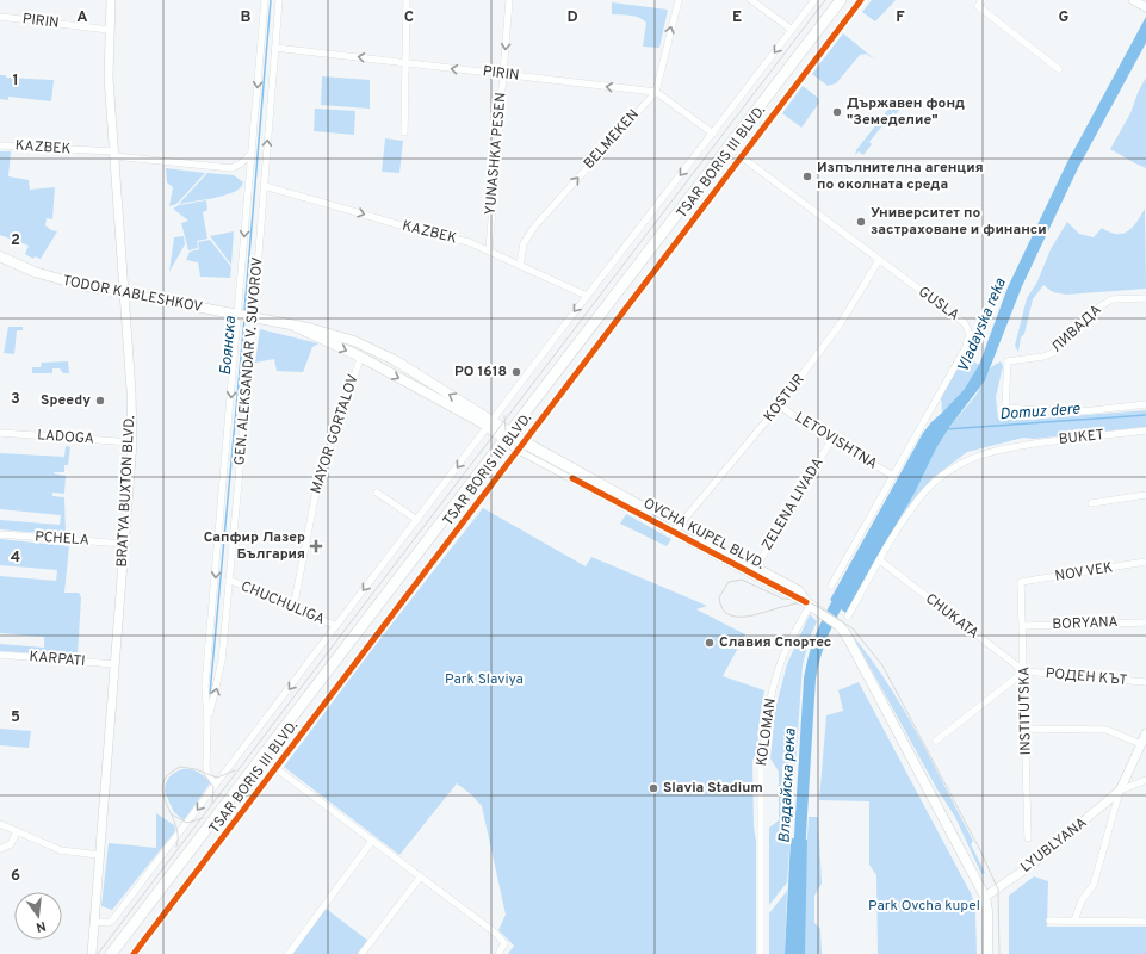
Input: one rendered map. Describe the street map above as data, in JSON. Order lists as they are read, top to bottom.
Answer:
{
  "streets": {
    "main road": ["TSAR BORIS III BLVD.", "TODOR KABLESHKOV", "OVCHA KUPEL BLVD."],
    "street": [
      "PIRIN",
      "BELMEKEN",
      "KAZBEK",
      "YUNASHKA PESEN",
      "GUSLA",
      "ЛИВАДА",
      "GEN. ALEKSANDAR V. SUVOROV",
      "KOSTUR",
      "MAYOR GORTALOV",
      "LADOGA",
      "BUKET",
      "LETOVISHTNA",
      "BRATYA BUXTON BLVD.",
      "ZELENA LIVADA",
      "PCHELA",
      "NOV VEK",
      "CHUCHULIGA",
      "CHUKATA",
      "BORYANA",
      "KARPATI",
      "РОДЕН КЪТ",
      "INSTITUTSKA",
      "KOLOMAN",
      "LYUBLYANA"
    ]
  },
  "crossings": [
    ["PIRIN", "BELMEKEN"],
    ["PIRIN", "YUNASHKA PESEN"],
    ["PIRIN", "TSAR BORIS III BLVD."],
    ["PIRIN", "GEN. ALEKSANDAR V. SUVOROV"],
    ["PIRIN", "BRATYA BUXTON BLVD."],
    ["BELMEKEN", "KAZBEK"],
    ["KAZBEK", "YUNASHKA PESEN"],
    ["KAZBEK", "TSAR BORIS III BLVD."],
    ["KAZBEK", "GEN. ALEKSANDAR V. SUVOROV"],
    ["KAZBEK", "BRATYA BUXTON BLVD."],
    ["TSAR BORIS III BLVD.", "TODOR KABLESHKOV"],
    ["TSAR BORIS III BLVD.", "GUSLA"],
    ["TSAR BORIS III BLVD.", "GEN. ALEKSANDAR V. SUVOROV"],
    ["TSAR BORIS III BLVD.", "BRATYA BUXTON BLVD."],
    ["TSAR BORIS III BLVD.", "OVCHA KUPEL BLVD."],
    ["TSAR BORIS III BLVD.", "CHUCHULIGA"],
    ["TODOR KABLESHKOV", "GEN. ALEKSANDAR V. SUVOROV"],
    ["TODOR KABLESHKOV", "MAYOR GORTALOV"],
    ["TODOR KABLESHKOV", "BRATYA BUXTON BLVD."],
    ["TODOR KABLESHKOV", "OVCHA KUPEL BLVD."],
    ["GUSLA", "KOSTUR"],
    ["GUSLA", "LETOVISHTNA"],
    ["ЛИВАДА", "BUKET"],
    ["GEN. ALEKSANDAR V. SUVOROV", "CHUCHULIGA"],
    ["KOSTUR", "LETOVISHTNA"],
    ["KOSTUR", "OVCHA KUPEL BLVD."],
    ["MAYOR GORTALOV", "CHUCHULIGA"],
    ["LADOGA", "BRATYA BUXTON BLVD."],
    ["BUKET", "CHUKATA"],
    ["LETOVISHTNA", "ZELENA LIVADA"],
    ["BRATYA BUXTON BLVD.", "PCHELA"],
    ["BRATYA BUXTON BLVD.", "KARPATI"],
    ["ZELENA LIVADA", "OVCHA KUPEL BLVD."],
    ["OVCHA KUPEL BLVD.", "KOLOMAN"],
    ["OVCHA KUPEL BLVD.", "LYUBLYANA"],
    ["NOV VEK", "INSTITUTSKA"],
    ["CHUKATA", "РОДЕН КЪТ"],
    ["CHUKATA", "INSTITUTSKA"],
    ["BORYANA", "INSTITUTSKA"],
    ["РОДЕН КЪТ", "INSTITUTSKA"]
  ],
  "one_way": ["PIRIN", "BELMEKEN", "KAZBEK"],
  "water": [
    "Vladayska reka",
    "Боянска",
    "Domuz dere",
    "Владайска река"
  ],
  "parks": ["Park Slaviya", "Park Ovcha kupel"],
  "places": {
    "other": [
      "Държавен фонд \"Земеделие\"",
      "Изпълнителна агенция по околната среда",
      "Университет по застраховане и финанси",
      "PO 1618",
      "Speedy",
      "Славия Спортес",
      "Slavia Stadium"
    ],
    "health": ["Сапфир Лазер България"]
  },
  "north": "bottom",
  "grid": {
    "columns": [
      "A",
      "B",
      "C",
      "D",
      "E",
      "F",
      "G"
    ],
    "rows": [
      "1",
      "2",
      "3",
      "4",
      "5",
      "6"
    ]
  }
}
